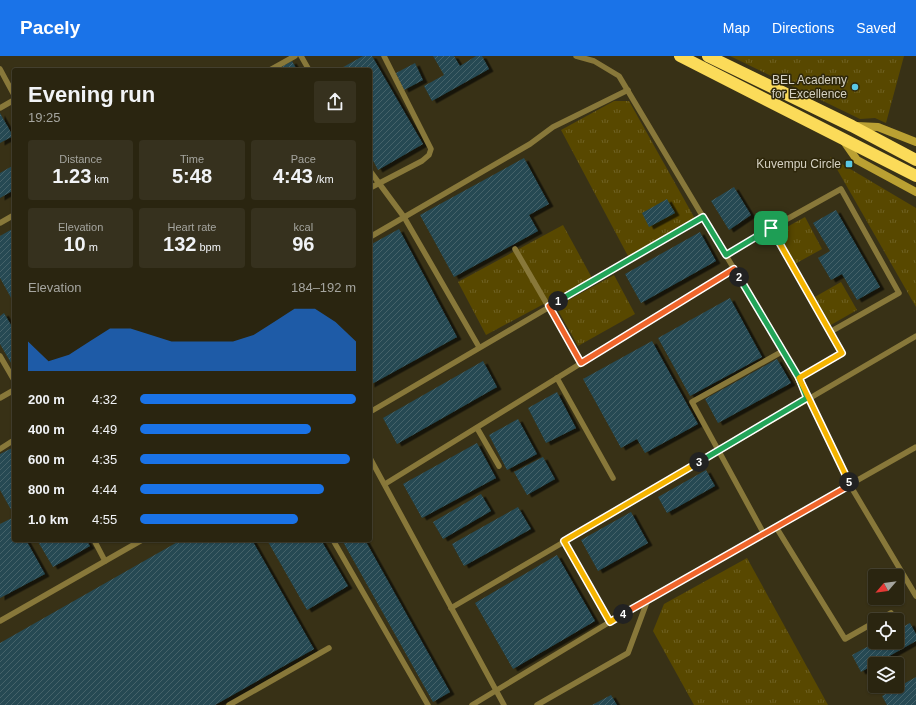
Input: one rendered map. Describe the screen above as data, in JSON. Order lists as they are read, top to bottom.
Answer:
{
  "places": {
    "other": ["BEL Academy for Excellence"],
    "transit": ["Kuvempu Circle"]
  },
  "north": "bottom left",
  "page": {
    "header": "Pacely",
    "nav": ["Map", "Directions", "Saved"],
    "heading": ["Evening run", "19:25"],
    "stats": [
      ["Distance", "1.23 km"],
      ["Time", "5:48"],
      ["Pace", "4:43 /km"],
      ["Elevation", "10 m"],
      ["Heart rate", "132 bpm"],
      ["kcal", "96"]
    ],
    "pins": [
      "2",
      "1",
      "3",
      "5",
      "4"
    ],
    "chart": ["Elevation", "184–192 m"],
    "list": [
      {
        "name": "200 m",
        "note": "4:32"
      },
      {
        "name": "400 m",
        "note": "4:49"
      },
      {
        "name": "600 m",
        "note": "4:35"
      },
      {
        "name": "800 m",
        "note": "4:44"
      },
      {
        "name": "1.0 km",
        "note": "4:55"
      }
    ]
  }
}
